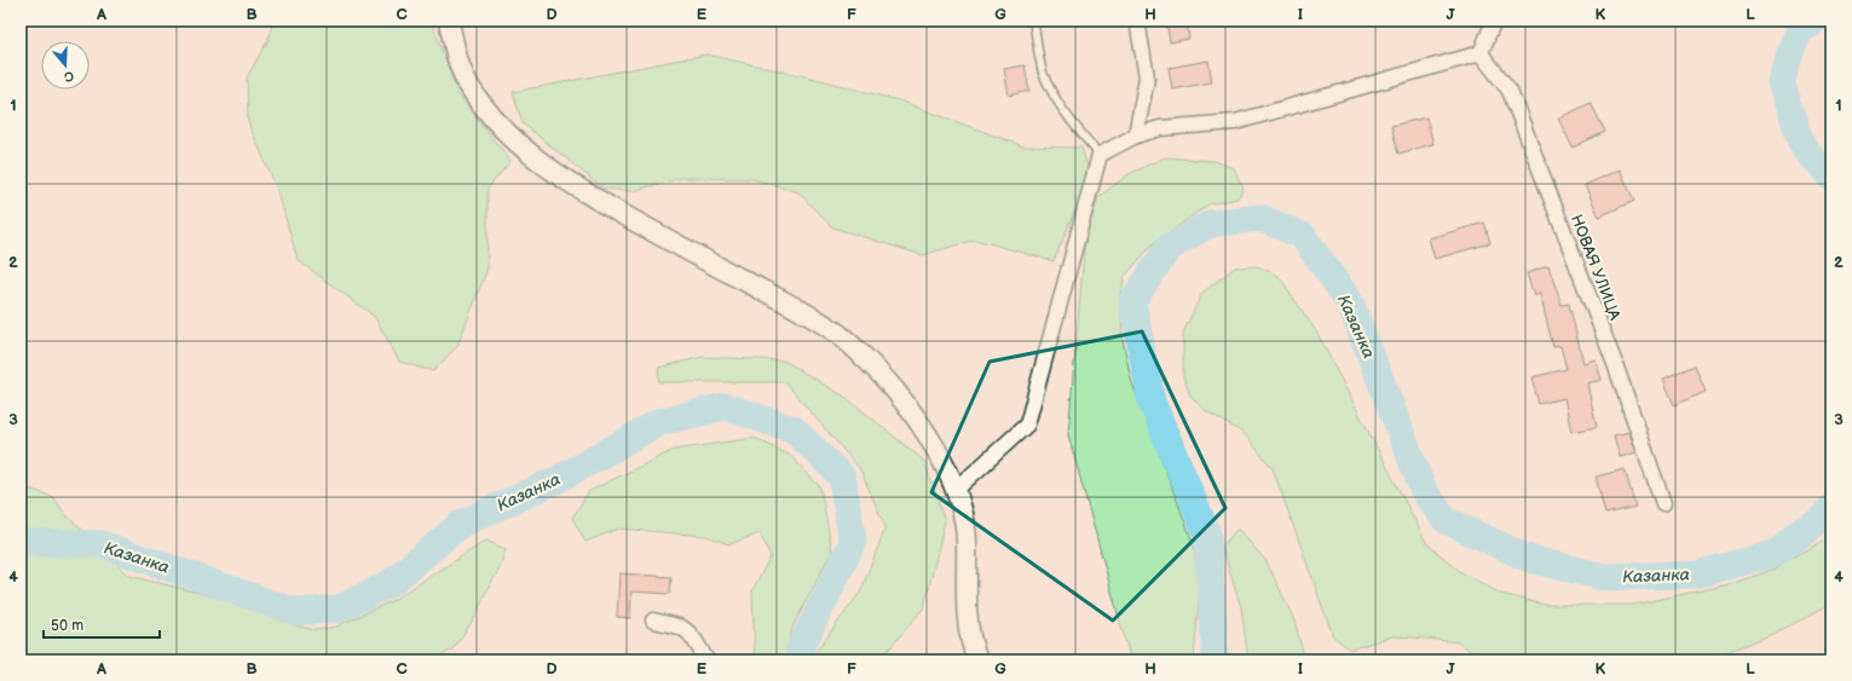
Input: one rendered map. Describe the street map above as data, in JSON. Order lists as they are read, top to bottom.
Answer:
{
  "streets": {
    "street": ["НОВАЯ УЛИЦА"]
  },
  "water": ["Казанка"],
  "scale_bar": "50 m",
  "north": "bottom",
  "grid": {
    "columns": [
      "A",
      "B",
      "C",
      "D",
      "E",
      "F",
      "G",
      "H",
      "I",
      "J",
      "K",
      "L"
    ],
    "rows": [
      "1",
      "2",
      "3",
      "4"
    ]
  }
}
